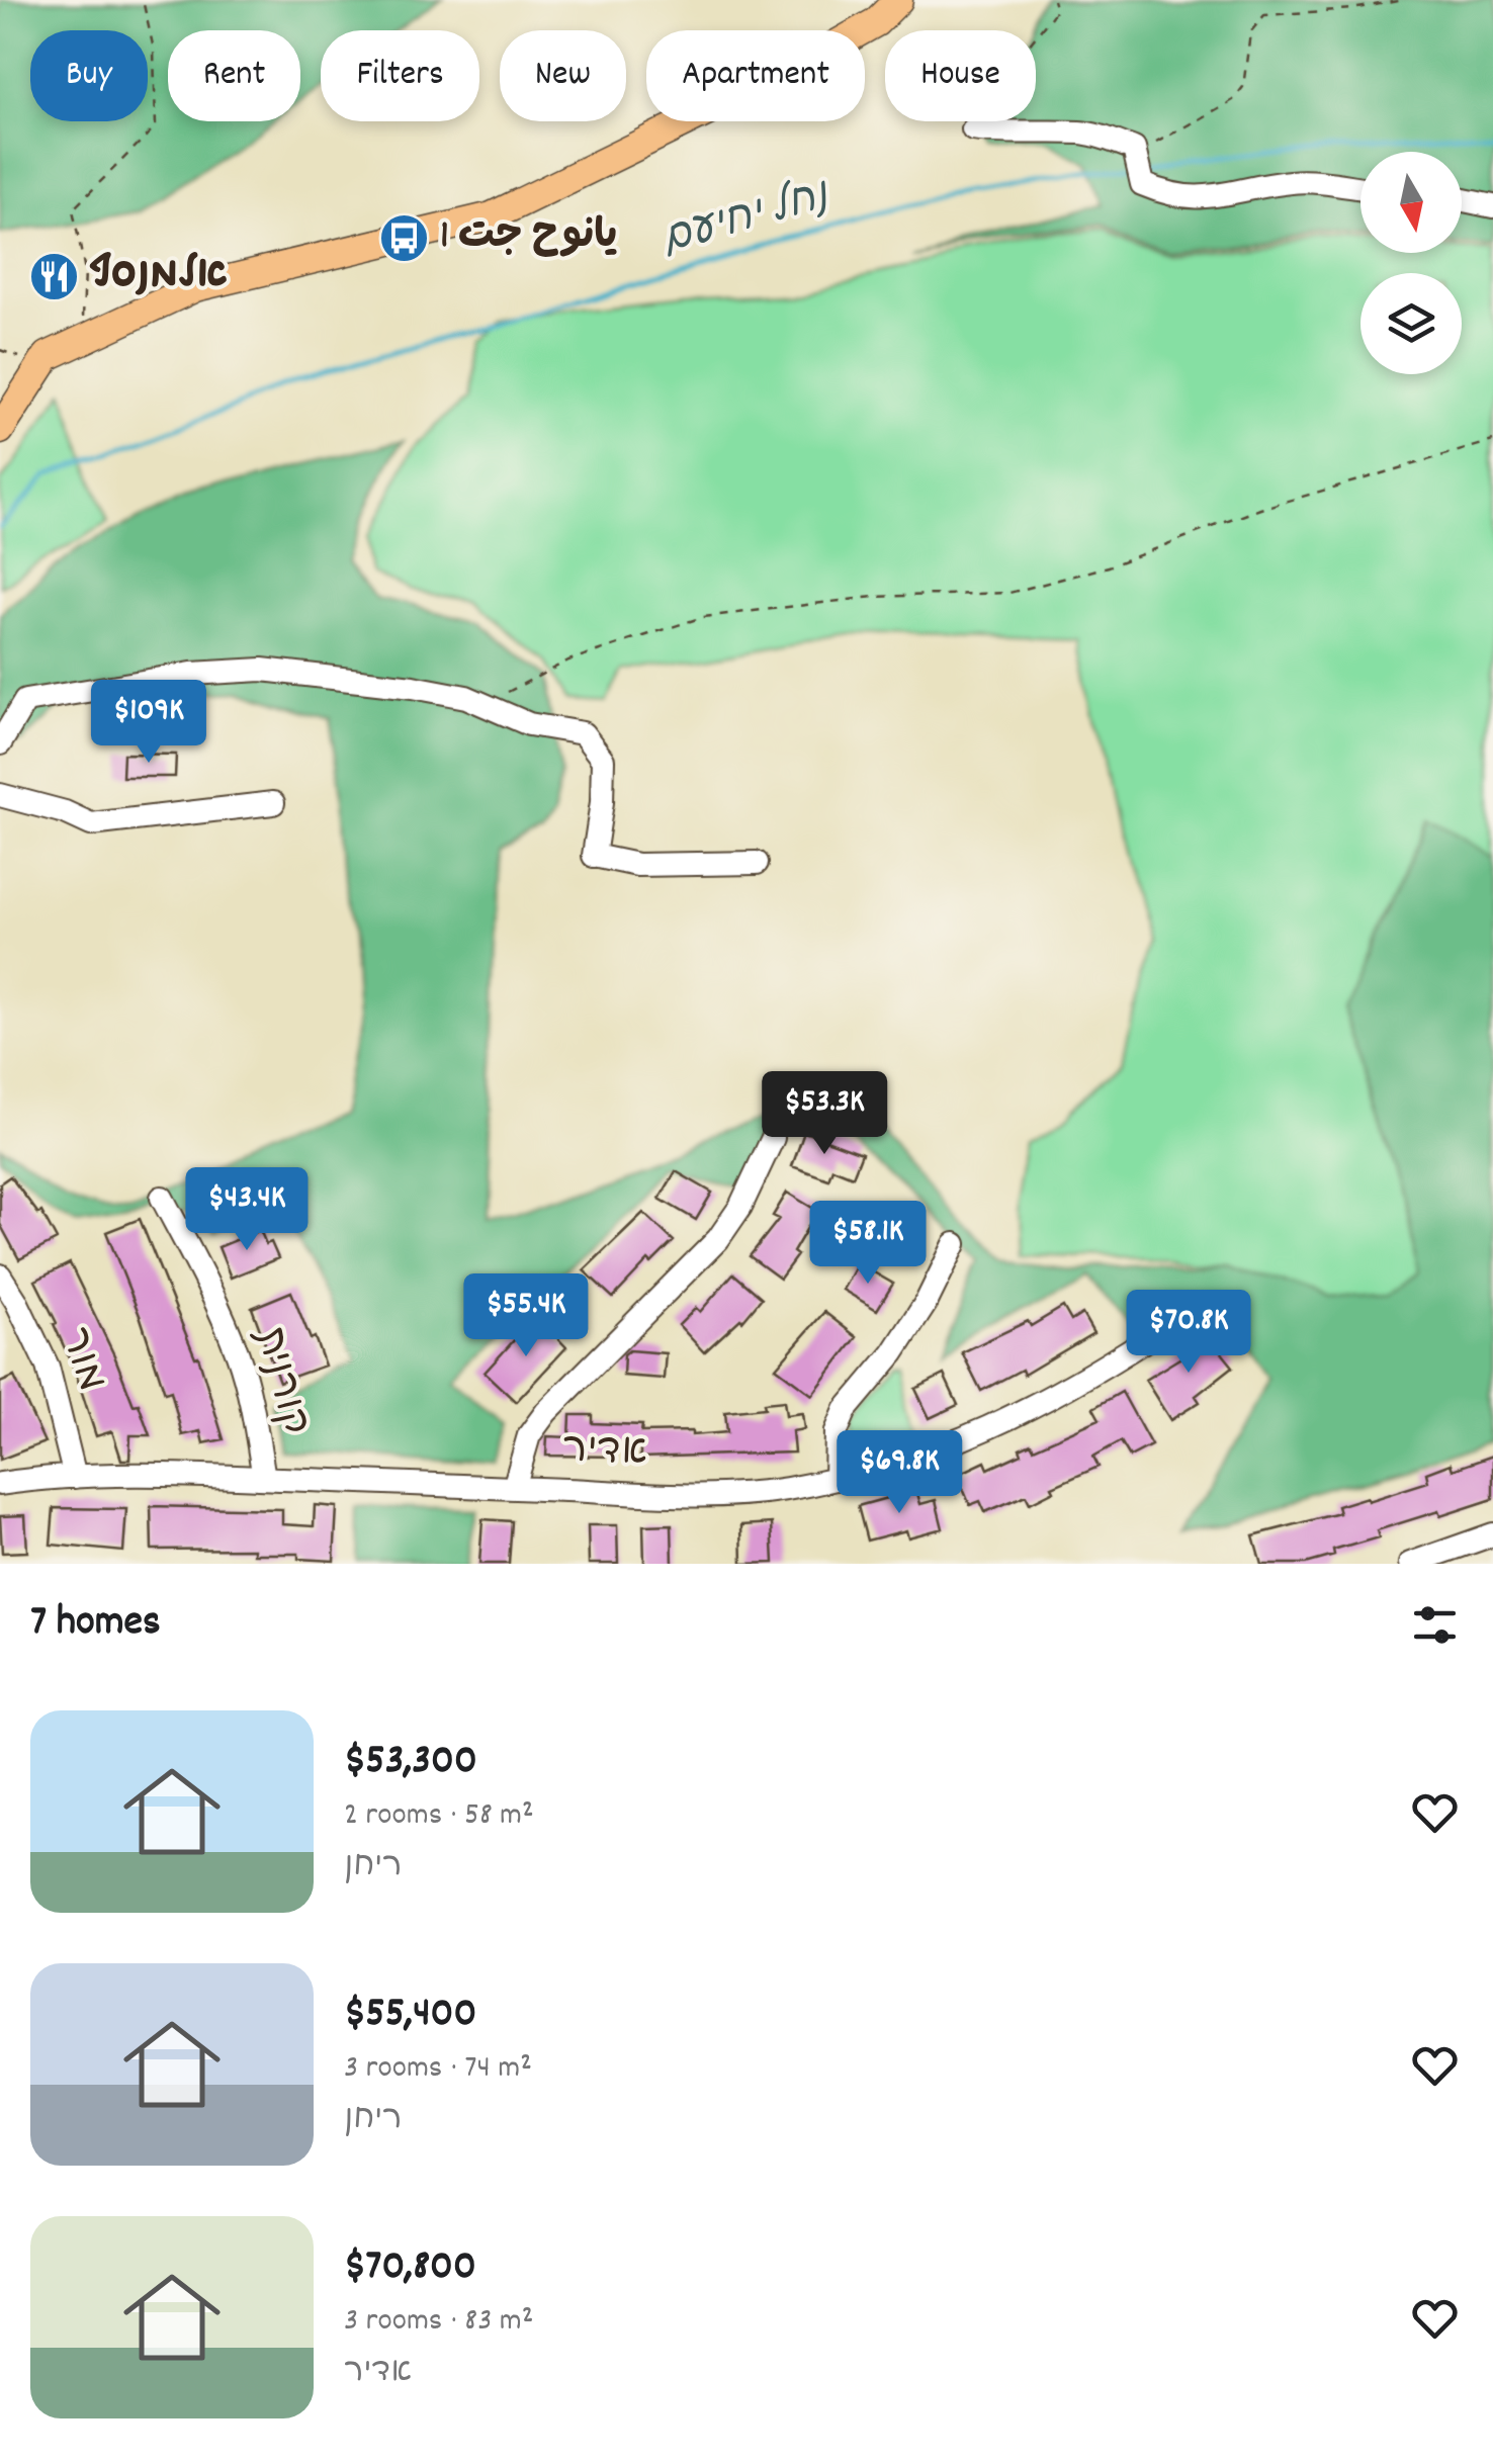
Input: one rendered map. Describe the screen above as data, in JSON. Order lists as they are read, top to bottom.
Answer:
{
  "streets": {
    "street": ["מור", "קורנית", "אדיר"]
  },
  "crossings": [
    ["מור", "אדיר"],
    ["קורנית", "אדיר"]
  ],
  "water": ["נחל יחיעם"],
  "places": {
    "bus stop": ["يانوح جت 1"],
    "restaurant": ["אלמנסף"]
  },
  "north": "bottom",
  "page": {
    "chip": [
      "Buy",
      "Rent",
      "Filters",
      "New",
      "Apartment",
      "House"
    ],
    "price": [
      "$109K",
      "$53.3K",
      "$43.4K",
      "$58.1K",
      "$55.4K",
      "$70.8K",
      "$69.8K"
    ],
    "heading": "7 homes",
    "list": [
      {
        "name": "$53,300",
        "note": "2 rooms · 58 m² · ריחן"
      },
      {
        "name": "$55,400",
        "note": "3 rooms · 74 m² · ריחן"
      },
      {
        "name": "$70,800",
        "note": "3 rooms · 83 m² · אדיר"
      }
    ]
  }
}
